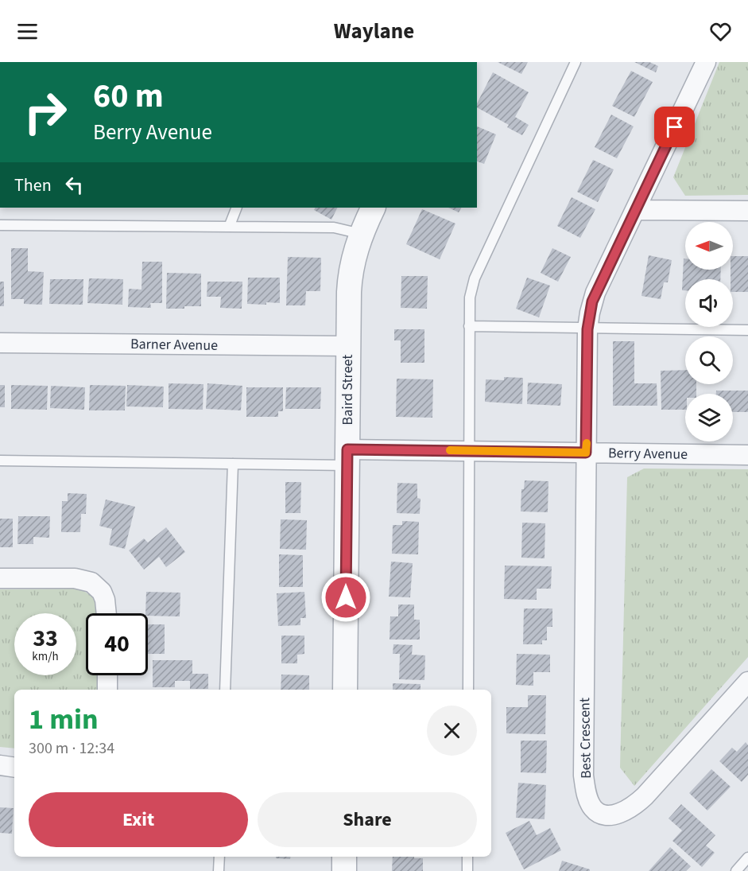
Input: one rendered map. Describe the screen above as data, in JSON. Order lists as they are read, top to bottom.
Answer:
{
  "streets": {
    "street": [
      "Barner Avenue",
      "Baird Street",
      "Berry Avenue",
      "Best Crescent"
    ]
  },
  "crossings": [
    ["Barner Avenue", "Baird Street"],
    ["Baird Street", "Berry Avenue"],
    ["Berry Avenue", "Best Crescent"]
  ],
  "north": "left",
  "page": {
    "header": "Waylane",
    "turn": ["60 m", "Berry Avenue"],
    "then": "Then",
    "speed": "33 km/h",
    "limit": "40",
    "heading": ["1 min", "300 m · 12:34"],
    "buttons": ["Exit", "Share"]
  }
}
